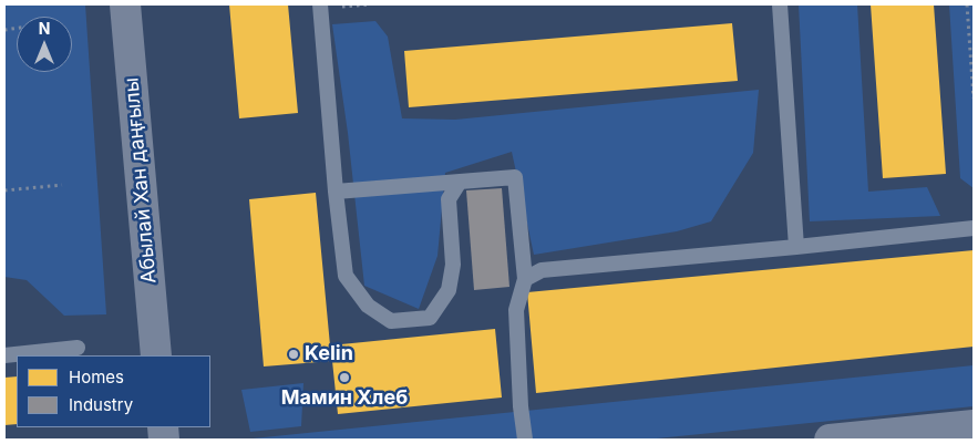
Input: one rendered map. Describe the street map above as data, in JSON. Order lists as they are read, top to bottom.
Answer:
{
  "streets": {
    "street": ["Абылай Хан даңғылы"]
  },
  "places": ["Kelin", "Мамин Хлеб"],
  "legend": ["Homes", "Industry"],
  "north": "top"
}
